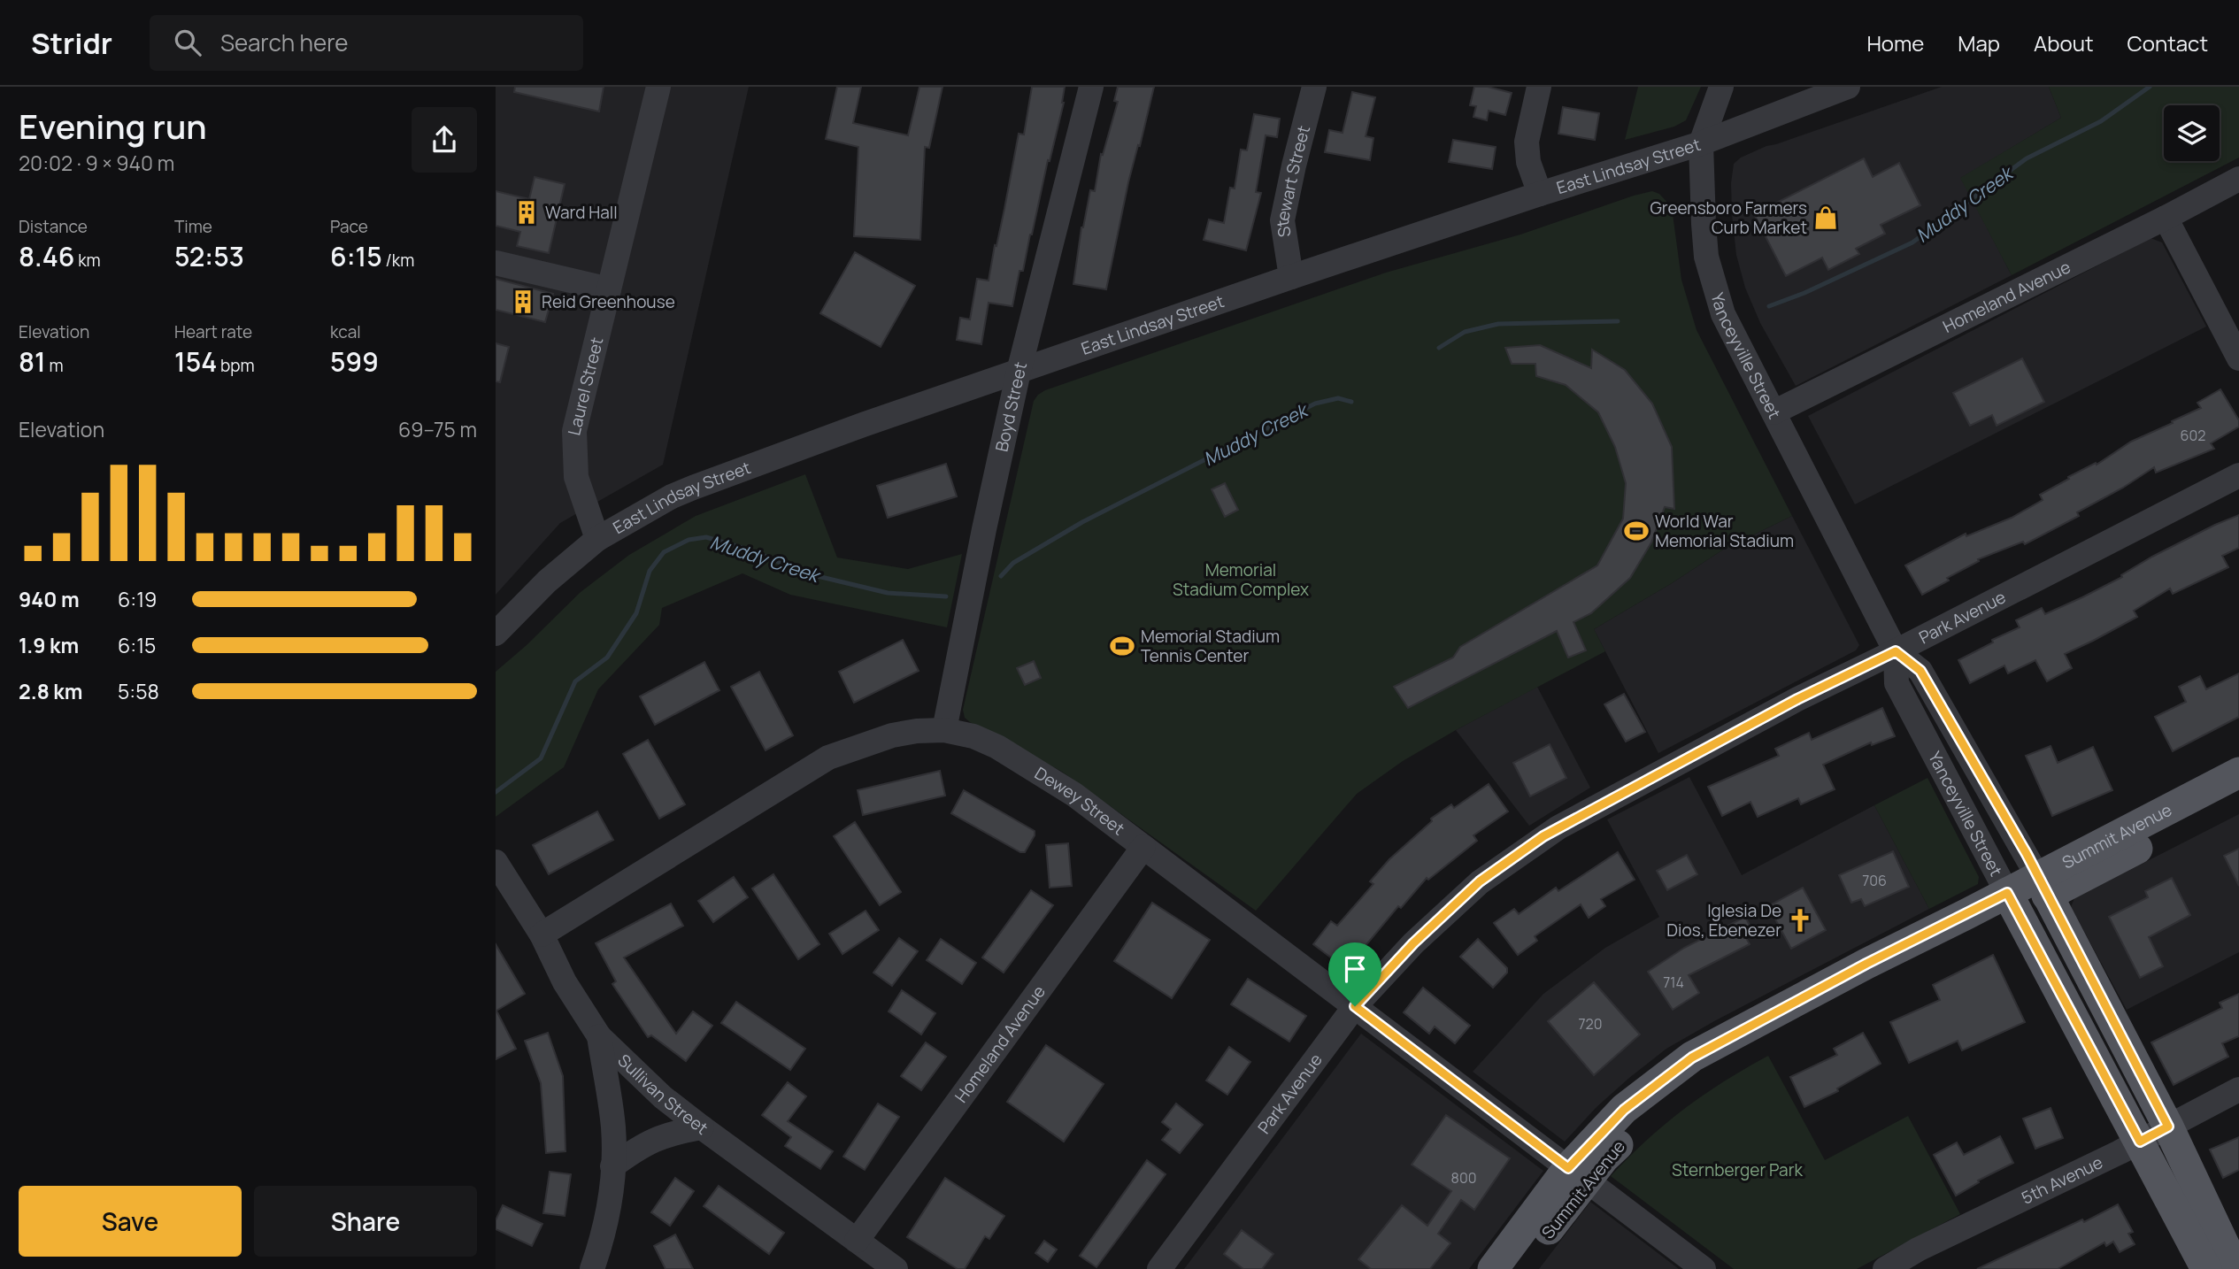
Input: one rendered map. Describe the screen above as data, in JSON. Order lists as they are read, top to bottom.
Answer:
{
  "streets": {
    "main road": ["Yanceyville Street", "Summit Avenue"],
    "street": [
      "East Lindsay Street",
      "Stewart Street",
      "Homeland Avenue",
      "Laurel Street",
      "Boyd Street",
      "Park Avenue",
      "Dewey Street",
      "Sullivan Street",
      "5th Avenue"
    ]
  },
  "crossings": [
    ["East Lindsay Street", "Stewart Street"],
    ["East Lindsay Street", "Yanceyville Street"],
    ["East Lindsay Street", "Laurel Street"],
    ["East Lindsay Street", "Boyd Street"],
    ["Homeland Avenue", "Yanceyville Street"],
    ["Homeland Avenue", "Dewey Street"],
    ["Homeland Avenue", "Sullivan Street"],
    ["Yanceyville Street", "Park Avenue"],
    ["Yanceyville Street", "Summit Avenue"],
    ["Yanceyville Street", "5th Avenue"],
    ["Boyd Street", "Dewey Street"],
    ["Park Avenue", "Dewey Street"],
    ["Dewey Street", "Summit Avenue"],
    ["Dewey Street", "Sullivan Street"]
  ],
  "water": ["Muddy Creek"],
  "parks": ["Memorial Stadium Complex", "Sternberger Park"],
  "places": {
    "building": ["Ward Hall", "Reid Greenhouse"],
    "shop": ["Greensboro Farmers Curb Market"],
    "sports": ["World War Memorial Stadium", "Memorial Stadium Tennis Center"],
    "church": ["Iglesia De Dios, Ebenezer"]
  },
  "house_numbers": [
    "602",
    "706",
    "714",
    "720",
    "800"
  ],
  "page": {
    "header": "Stridr",
    "search": "Search here",
    "nav": [
      "Home",
      "Map",
      "About",
      "Contact"
    ],
    "heading": ["Evening run", "20:02 · 9 × 940 m"],
    "stats": [
      ["Distance", "8.46 km"],
      ["Time", "52:53"],
      ["Pace", "6:15 /km"],
      ["Elevation", "81 m"],
      ["Heart rate", "154 bpm"],
      ["kcal", "599"]
    ],
    "chart": ["Elevation", "69–75 m"],
    "list": [
      {
        "name": "940 m",
        "note": "6:19"
      },
      {
        "name": "1.9 km",
        "note": "6:15"
      },
      {
        "name": "2.8 km",
        "note": "5:58"
      }
    ],
    "buttons": ["Save", "Share"]
  }
}
